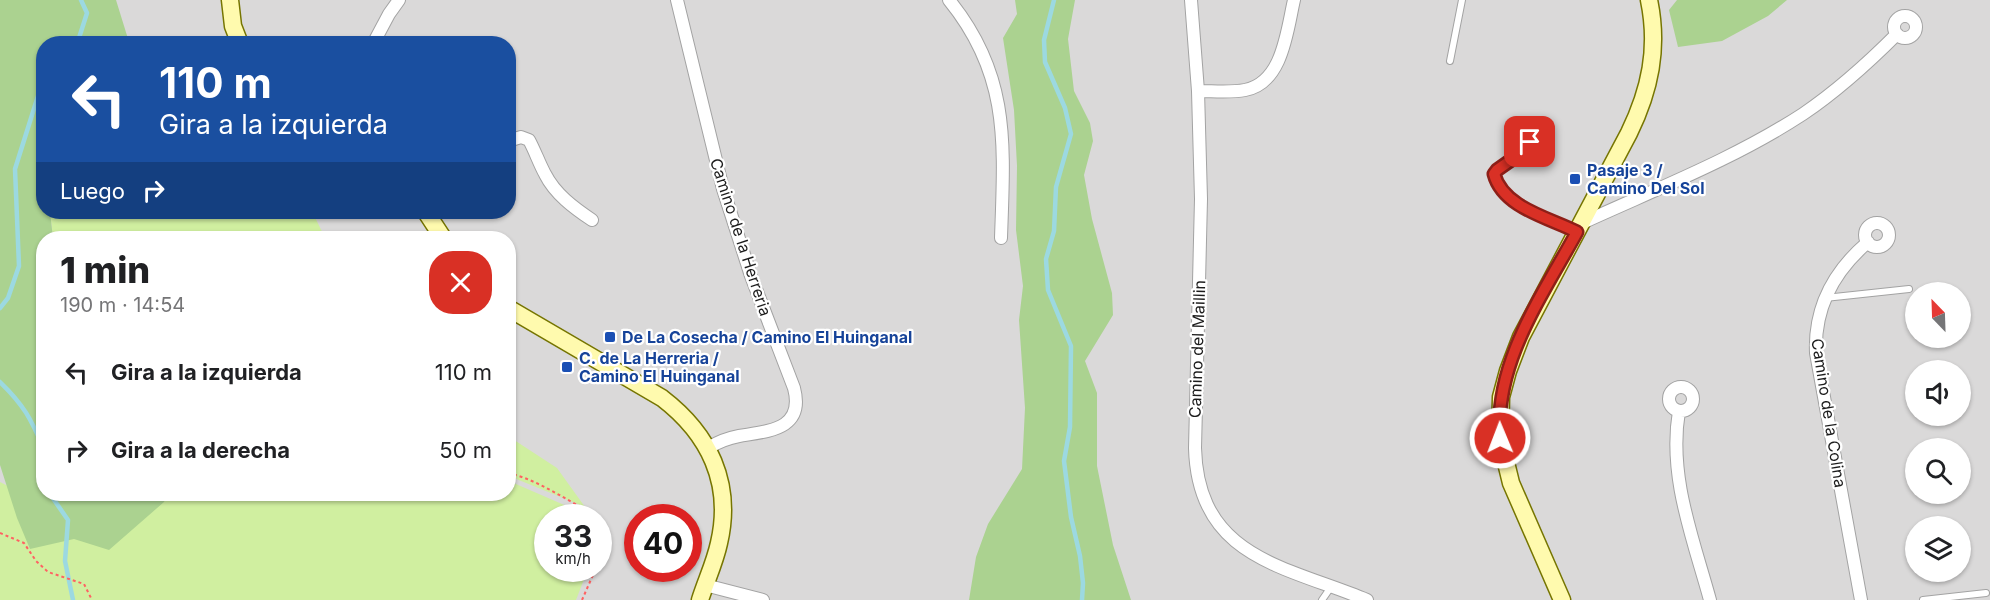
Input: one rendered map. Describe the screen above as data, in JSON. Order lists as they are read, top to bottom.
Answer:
{
  "streets": {
    "street": ["Camino de la Herreria", "Camino del Maillin", "Camino de la Colina"]
  },
  "places": {
    "transit": ["Pasaje 3 / Camino Del Sol", "De La Cosecha / Camino El Huinganal", "C. de La Herreria / Camino El Huinganal"]
  },
  "north": "top left",
  "page": {
    "turn": ["110 m", "Gira a la izquierda"],
    "then": "Luego",
    "heading": ["1 min", "190 m · 14:54"],
    "list": [
      {
        "name": "Gira a la izquierda",
        "value": "110 m"
      },
      {
        "name": "Gira a la derecha",
        "value": "50 m"
      }
    ],
    "speed": "33 km/h",
    "limit": "40"
  }
}
